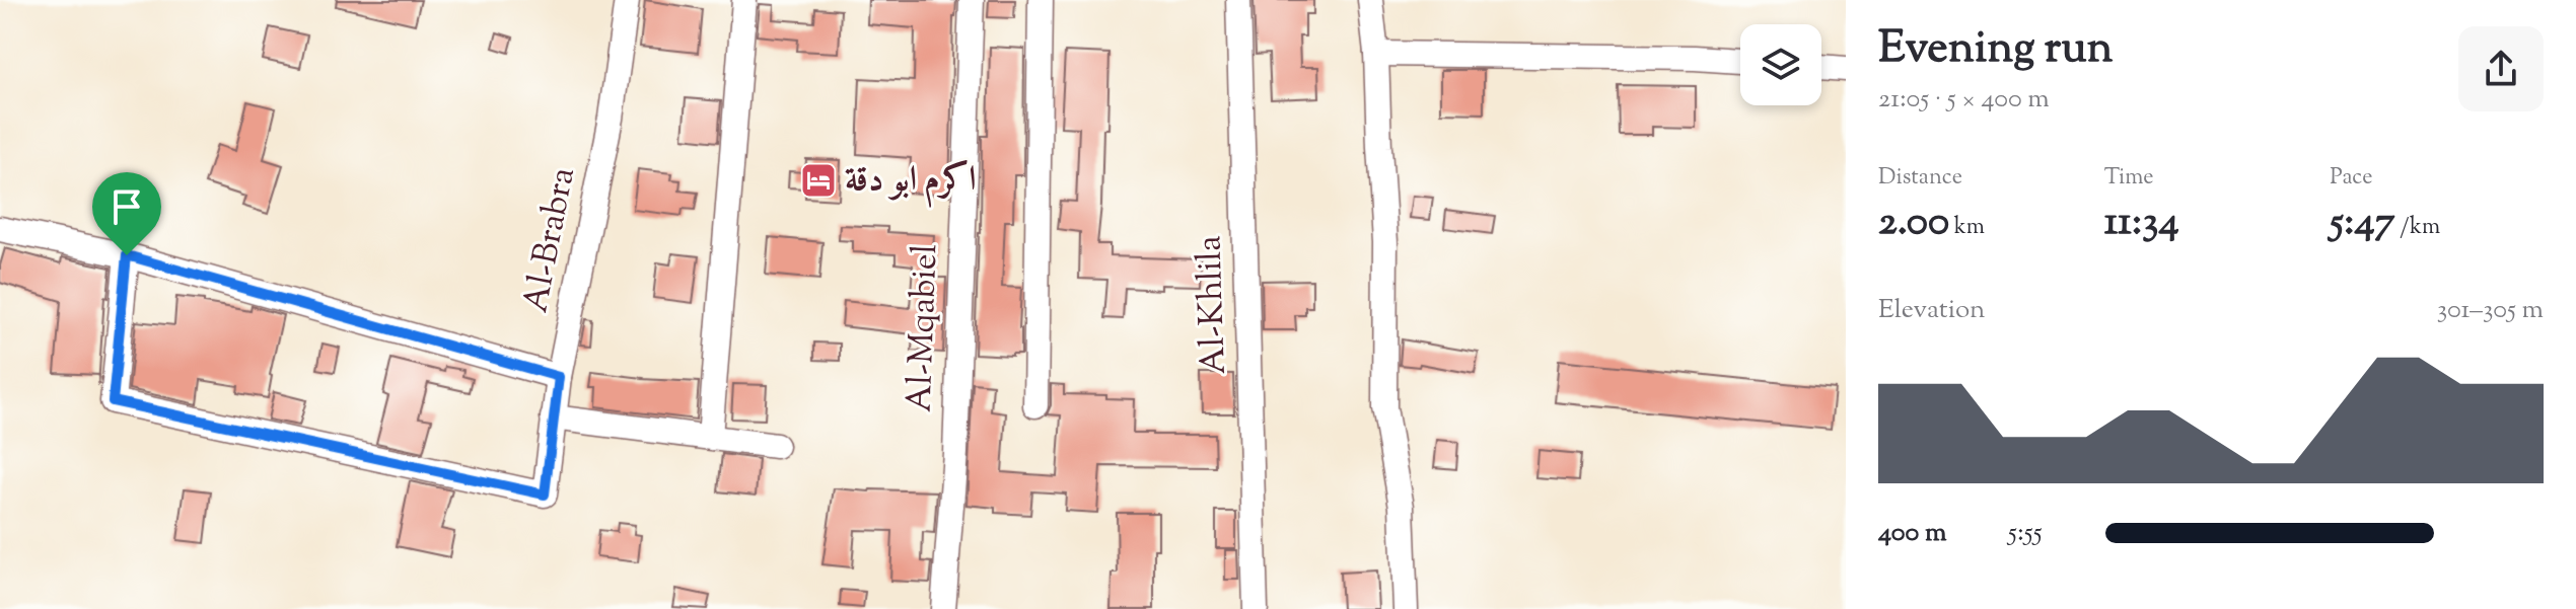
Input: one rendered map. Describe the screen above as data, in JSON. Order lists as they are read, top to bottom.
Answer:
{
  "streets": {
    "street": ["Al-Brabra", "Al-Khlila", "Al-Mqabiel"]
  },
  "places": {
    "hotel": ["اكرم ابو دقة"]
  },
  "page": {
    "heading": ["Evening run", "21:05 · 5 × 400 m"],
    "stats": [
      ["Distance", "2.00 km"],
      ["Time", "11:34"],
      ["Pace", "5:47 /km"]
    ],
    "chart": ["Elevation", "301–305 m"],
    "list": [
      {
        "name": "400 m",
        "note": "5:55"
      }
    ]
  }
}
